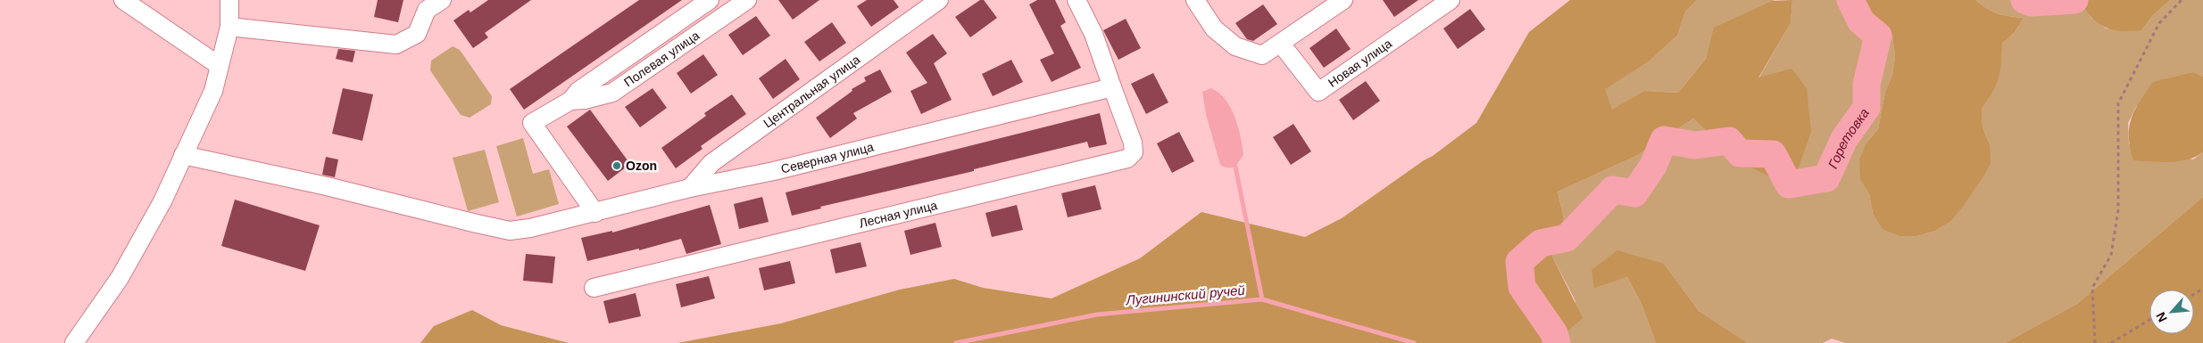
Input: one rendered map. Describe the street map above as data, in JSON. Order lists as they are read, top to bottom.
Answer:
{
  "streets": {
    "street": [
      "Полевая улица",
      "Новая улица",
      "Центральная улица",
      "Северная улица",
      "Лесная улица"
    ]
  },
  "crossings": [
    ["Полевая улица", "Северная улица"],
    ["Центральная улица", "Северная улица"],
    ["Северная улица", "Лесная улица"]
  ],
  "water": ["Горетовка", "Лугининский ручей"],
  "places": ["Ozon"],
  "north": "bottom left"
}
